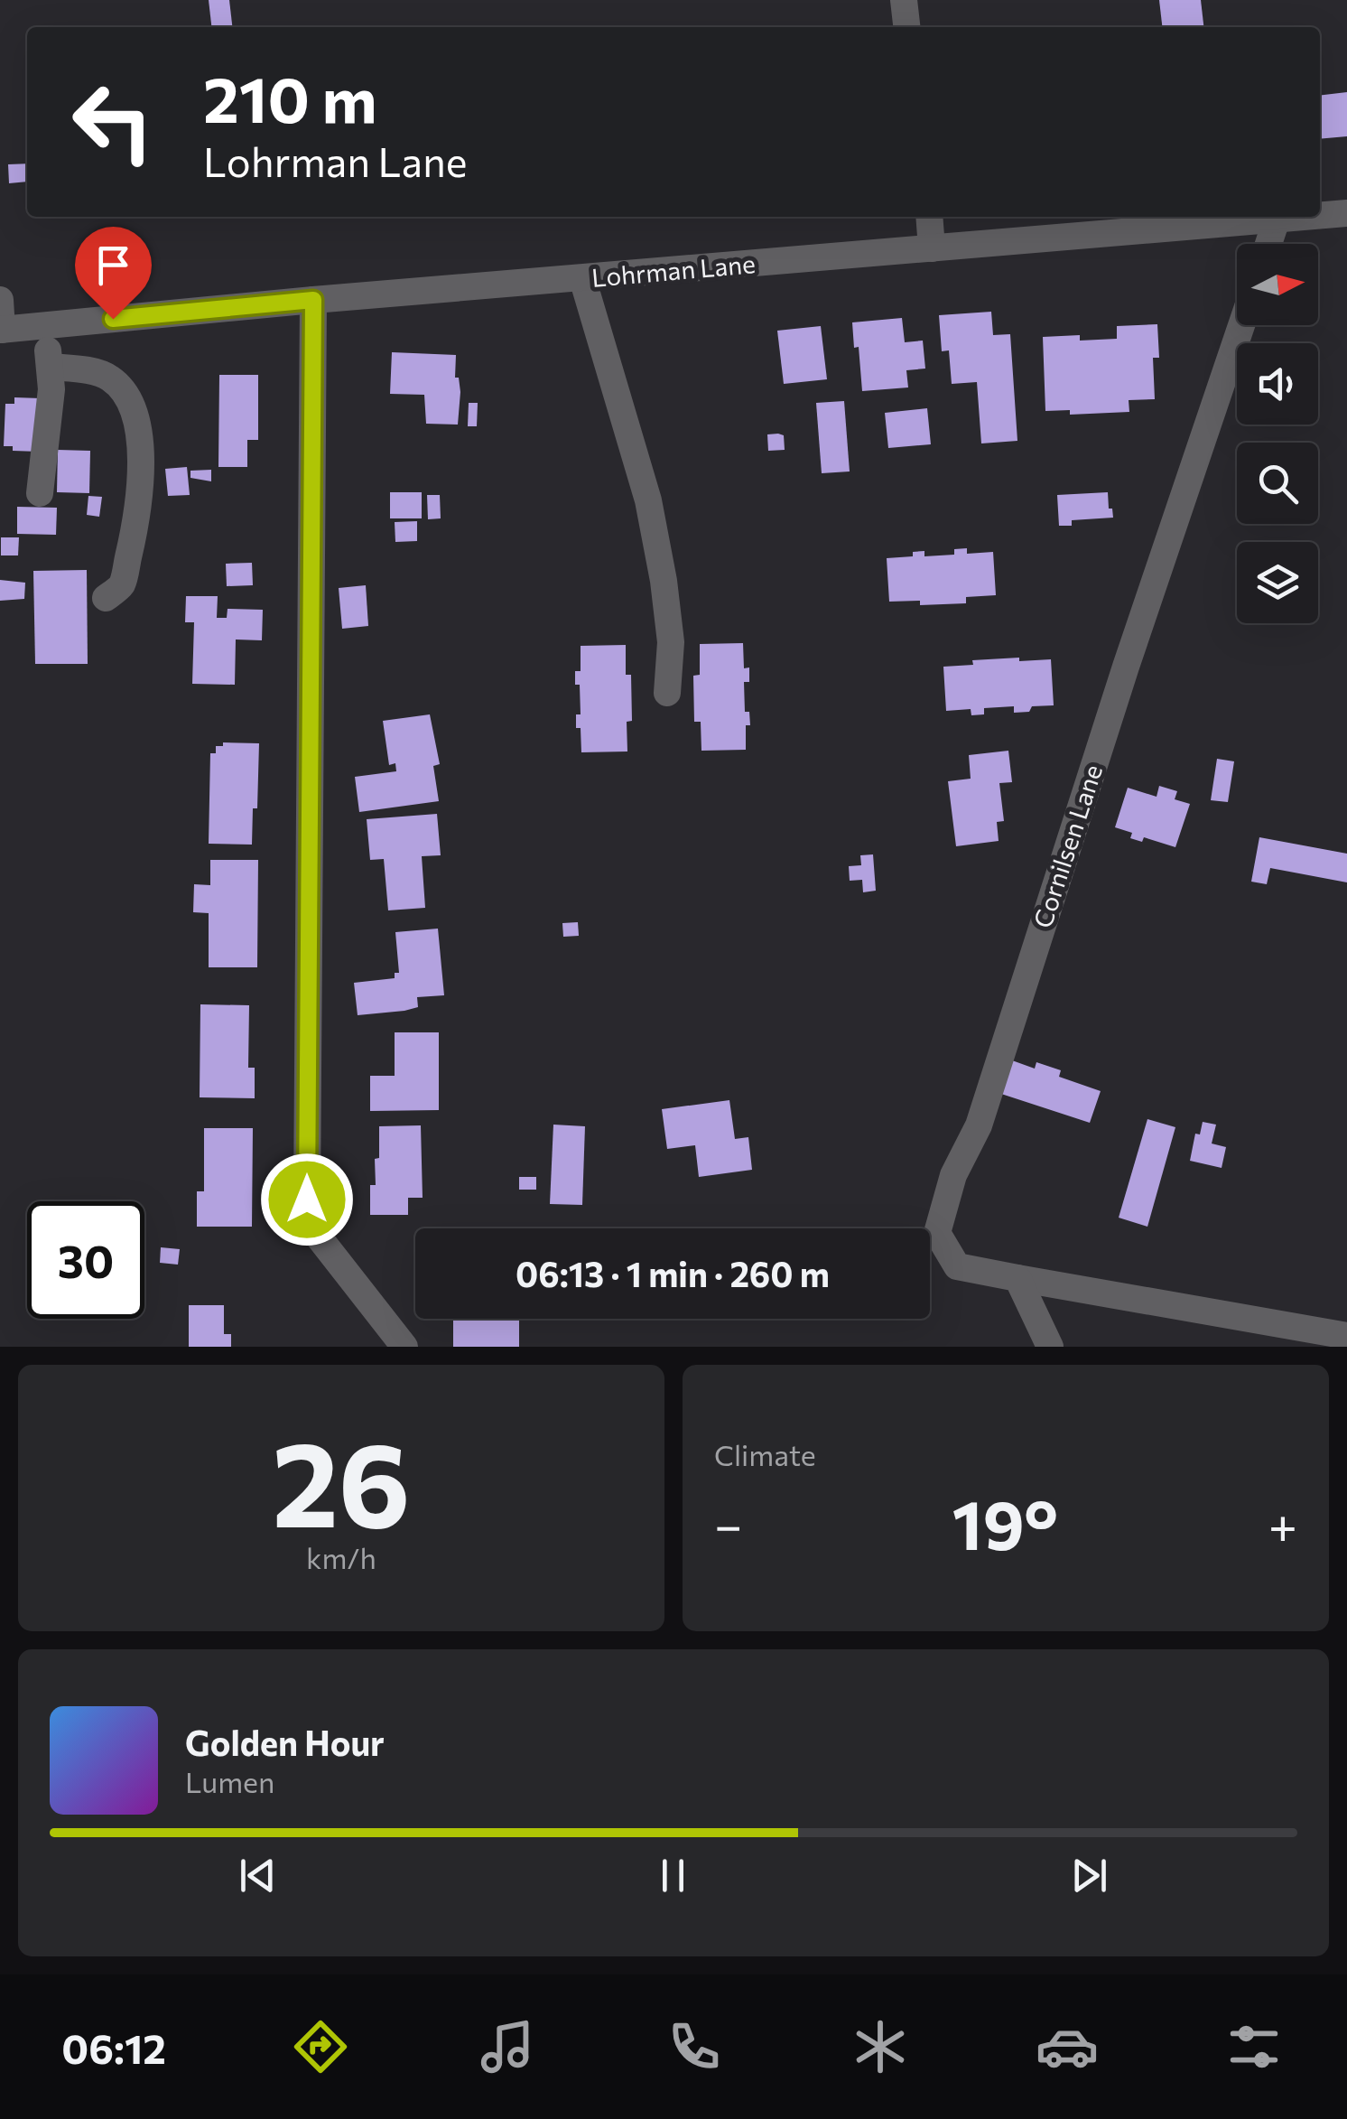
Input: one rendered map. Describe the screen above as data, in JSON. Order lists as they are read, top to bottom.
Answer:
{
  "streets": {
    "street": ["Lohrman Lane", "Cornilsen Lane"]
  },
  "north": "right",
  "page": {
    "turn": ["210 m", "Lohrman Lane"],
    "limit": "30",
    "trip": "06:13 · 1 min · 260 m",
    "tile": [
      ["26", "km/h"],
      "Climate"
    ],
    "heat": ["−", "19°", "+"],
    "song": ["Golden Hour", "Lumen"],
    "tabs": "06:12"
  }
}
